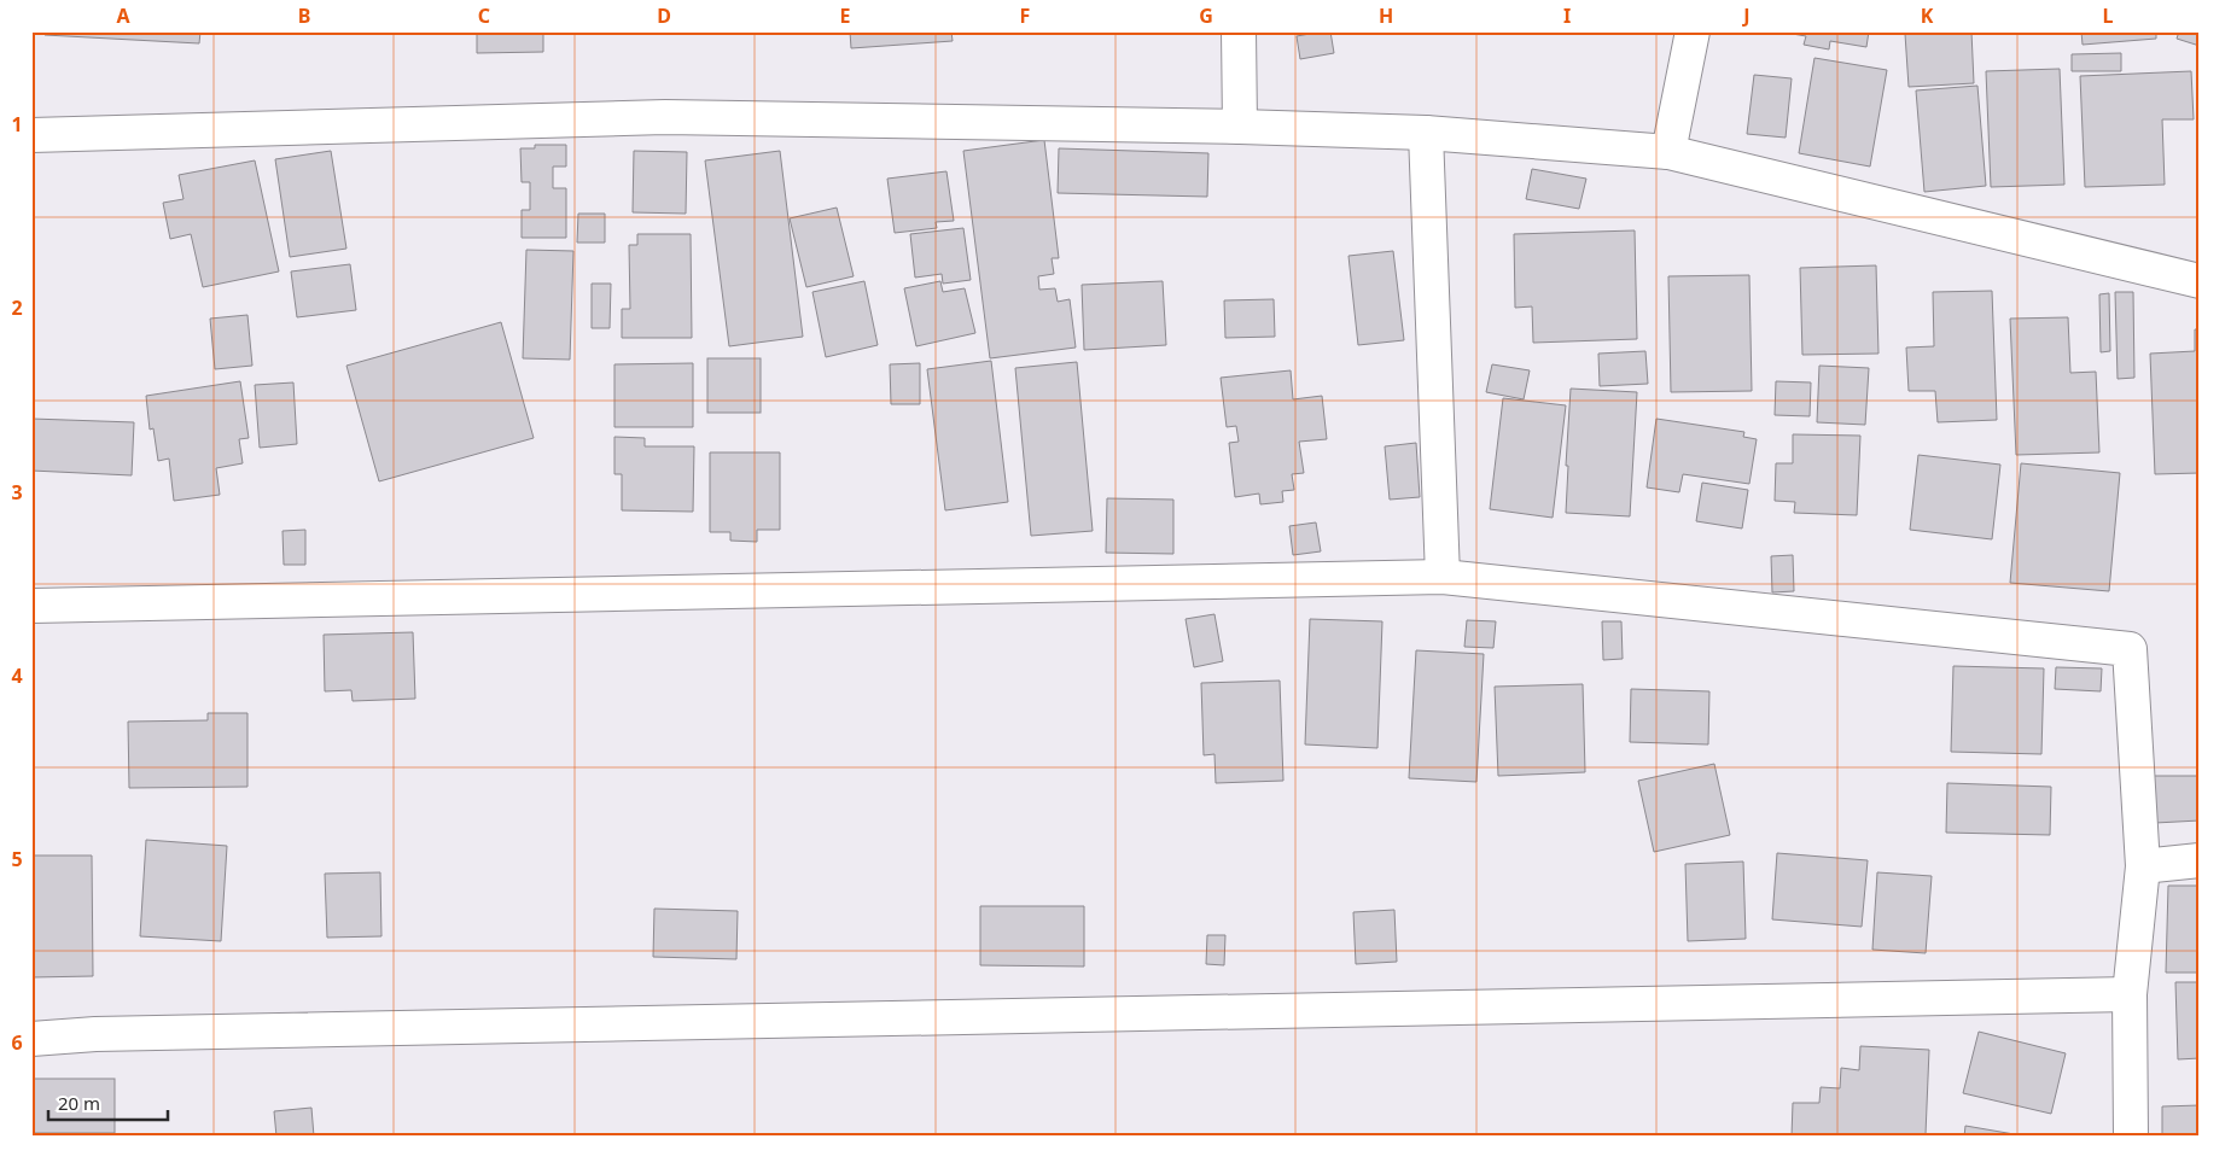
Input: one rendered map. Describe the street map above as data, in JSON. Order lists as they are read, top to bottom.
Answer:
{
  "scale_bar": "20 m",
  "grid": {
    "columns": [
      "A",
      "B",
      "C",
      "D",
      "E",
      "F",
      "G",
      "H",
      "I",
      "J",
      "K",
      "L"
    ],
    "rows": [
      "1",
      "2",
      "3",
      "4",
      "5",
      "6"
    ]
  }
}
